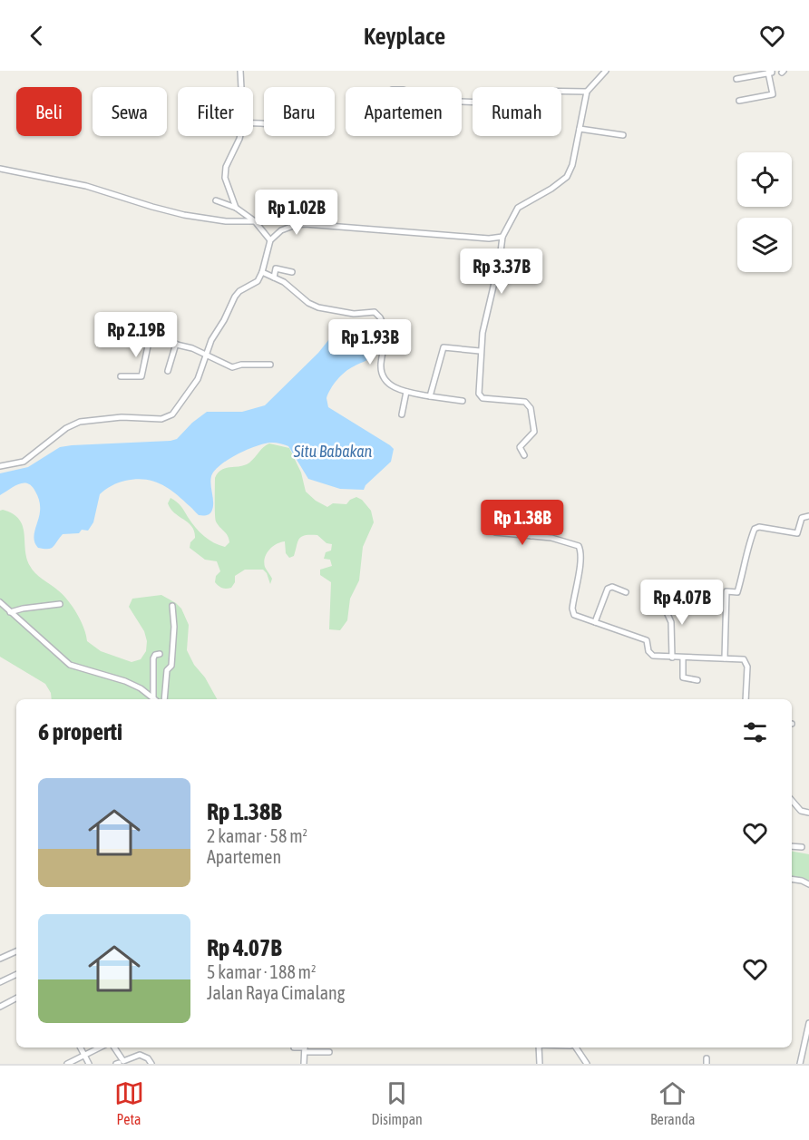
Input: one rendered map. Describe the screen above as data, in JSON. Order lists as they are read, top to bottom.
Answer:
{
  "water": ["Situ Babakan"],
  "page": {
    "header": "Keyplace",
    "chip": [
      "Beli",
      "Sewa",
      "Filter",
      "Baru",
      "Apartemen",
      "Rumah"
    ],
    "price": [
      "Rp 1.02B",
      "Rp 3.37B",
      "Rp 2.19B",
      "Rp 1.93B",
      "Rp 1.38B",
      "Rp 4.07B"
    ],
    "heading": "6 properti",
    "list": [
      {
        "name": "Rp 1.38B",
        "note": "2 kamar · 58 m² · Apartemen"
      },
      {
        "name": "Rp 4.07B",
        "note": "5 kamar · 188 m² · Jalan Raya Cimalang"
      }
    ],
    "tabs": ["Peta", "Disimpan", "Beranda"]
  }
}
